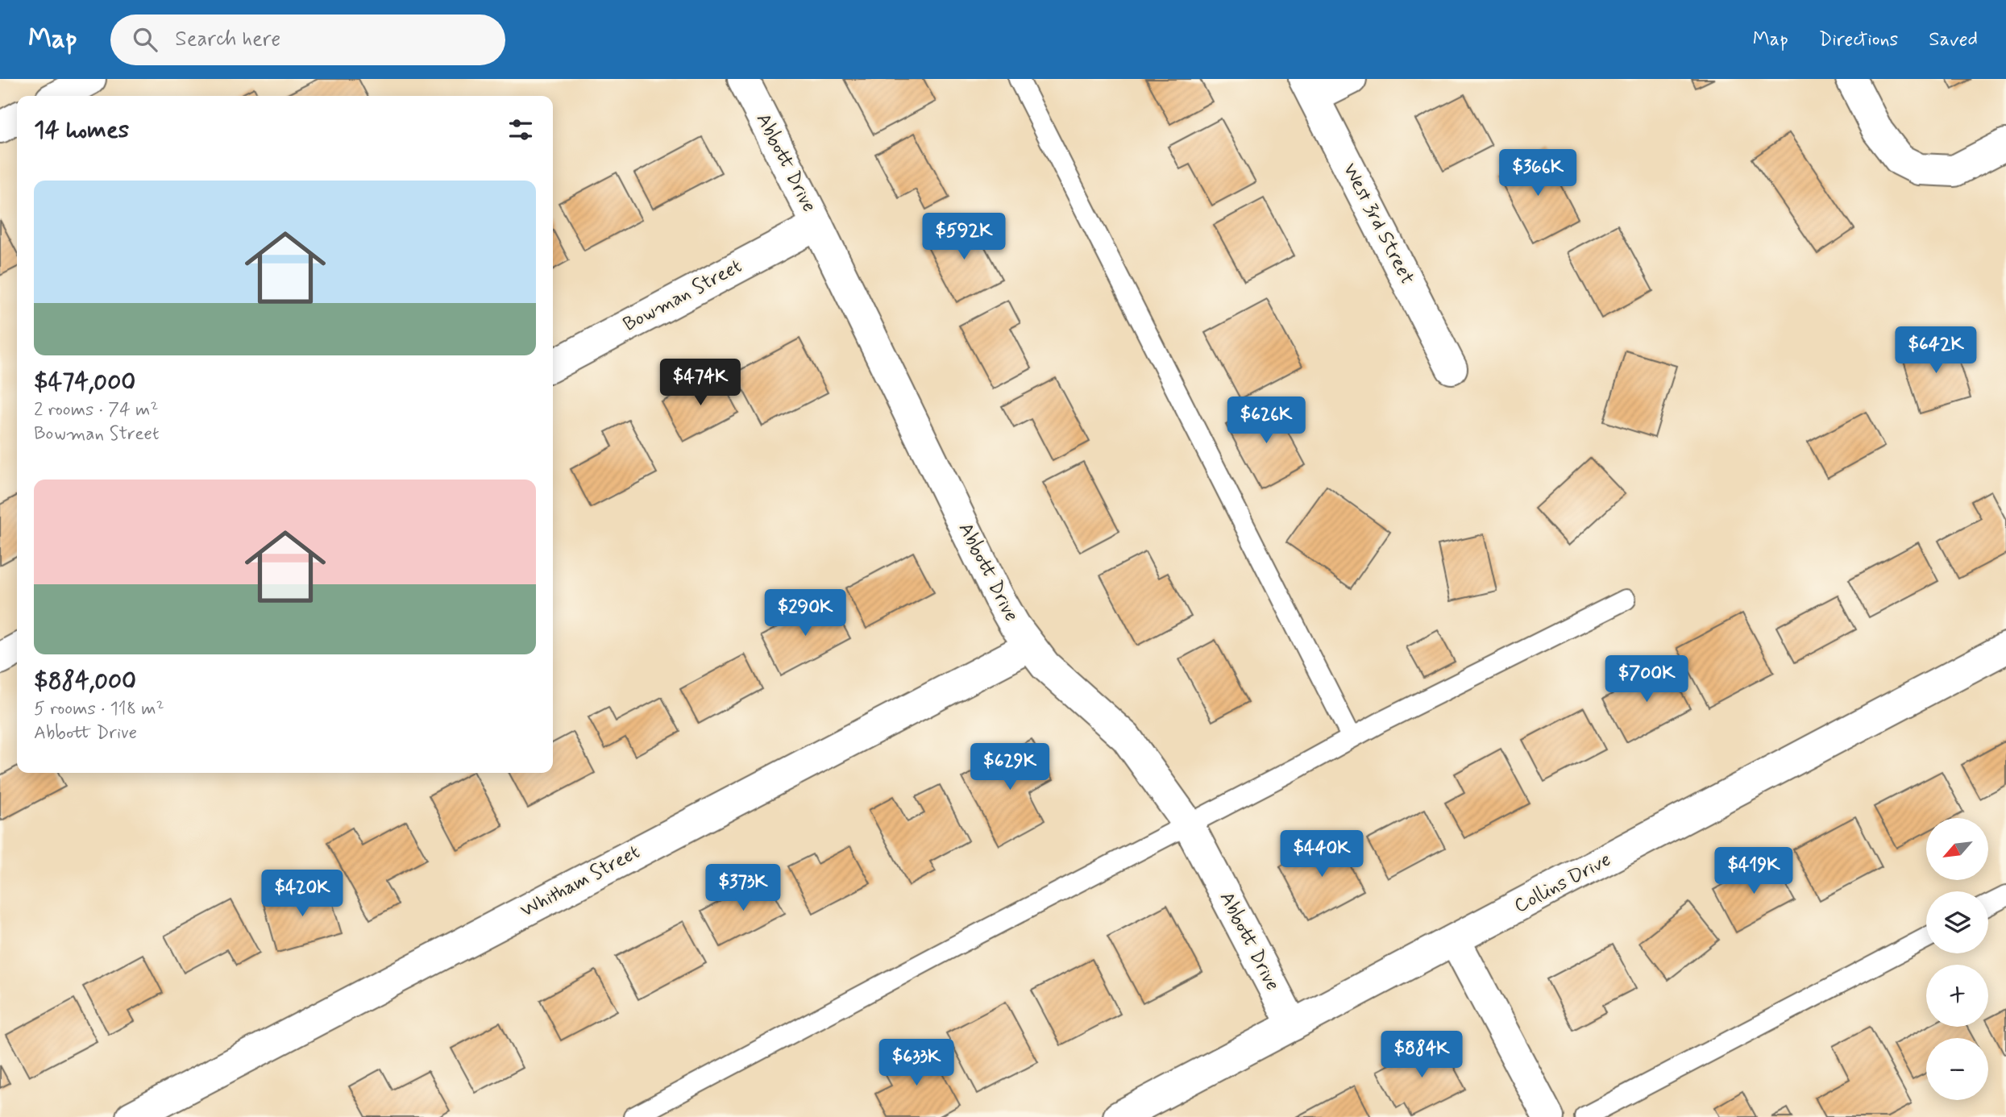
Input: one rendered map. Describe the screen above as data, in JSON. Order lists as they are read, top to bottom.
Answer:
{
  "streets": {
    "street": [
      "Abbott Drive",
      "West 3rd Street",
      "Bowman Street",
      "Whitham Street",
      "Collins Drive"
    ]
  },
  "crossings": [
    ["Abbott Drive", "Bowman Street"],
    ["Abbott Drive", "Whitham Street"],
    ["Abbott Drive", "Collins Drive"]
  ],
  "north": "bottom left",
  "page": {
    "header": "Map",
    "search": "Search here",
    "nav": ["Map", "Directions", "Saved"],
    "heading": "14 homes",
    "price": [
      "$366K",
      "$592K",
      "$642K",
      "$474K",
      "$626K",
      "$290K",
      "$700K",
      "$629K",
      "$440K",
      "$419K",
      "$373K",
      "$420K",
      "$884K",
      "$633K"
    ],
    "list": [
      {
        "name": "$474,000",
        "note": "2 rooms · 74 m² · Bowman Street"
      },
      {
        "name": "$884,000",
        "note": "5 rooms · 118 m² · Abbott Drive"
      }
    ],
    "map_buttons": ["+", "−"]
  }
}
